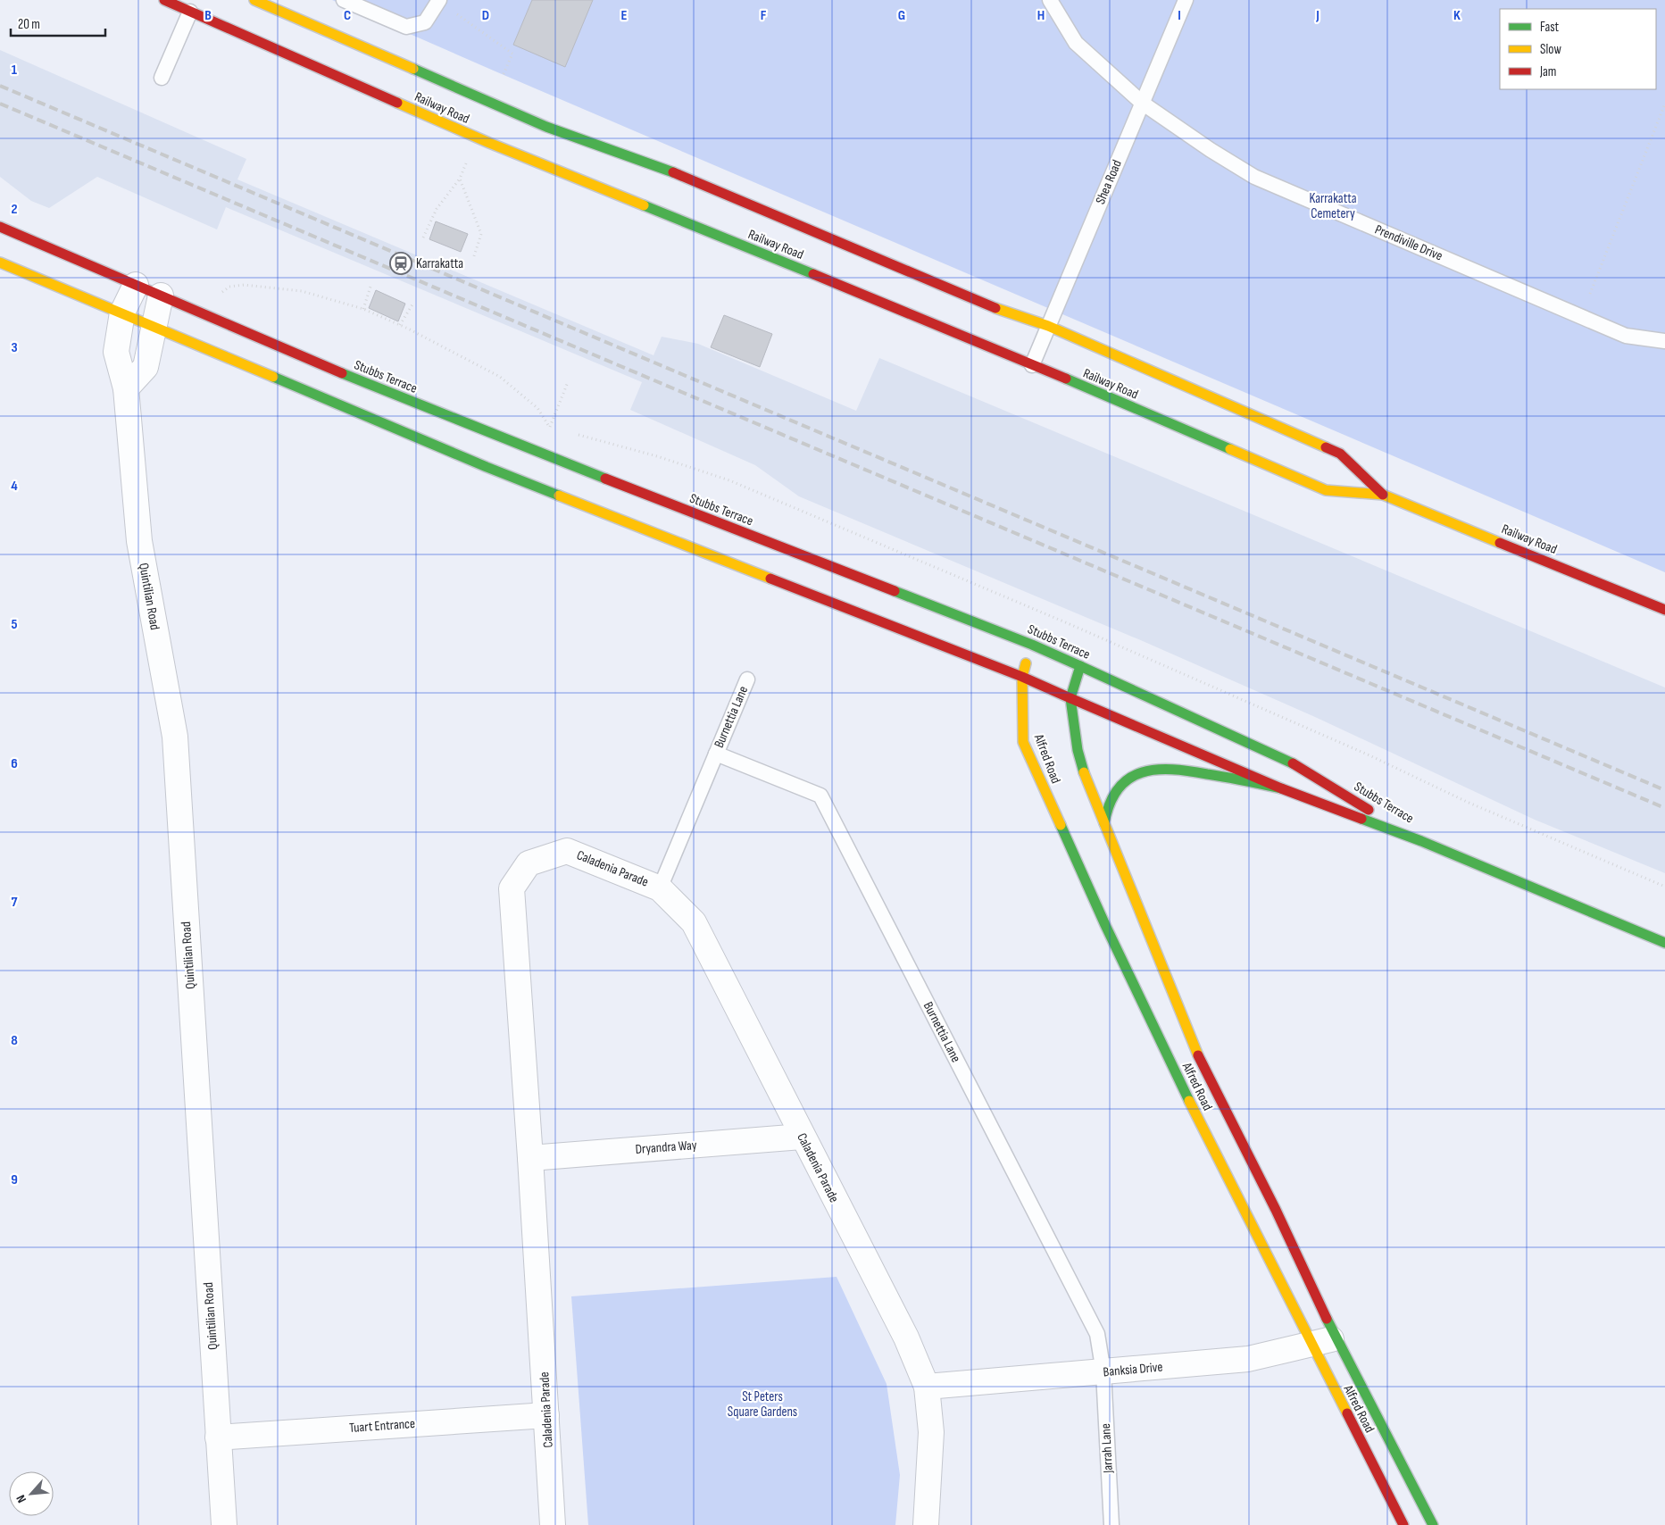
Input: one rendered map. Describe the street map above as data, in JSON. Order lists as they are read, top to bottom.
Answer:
{
  "streets": {
    "main road": ["Railway Road", "Stubbs Terrace", "Alfred Road"],
    "street": [
      "Quintilian Road",
      "Caladenia Parade",
      "Dryandra Way",
      "Banksia Drive",
      "Tuart Entrance"
    ],
    "lane": [
      "Shea Road",
      "Prendiville Drive",
      "Burnettia Lane",
      "Jarrah Lane"
    ]
  },
  "crossings": [
    ["Railway Road", "Shea Road"],
    ["Shea Road", "Prendiville Drive"],
    ["Stubbs Terrace", "Quintilian Road"],
    ["Stubbs Terrace", "Alfred Road"],
    ["Quintilian Road", "Tuart Entrance"],
    ["Burnettia Lane", "Caladenia Parade"],
    ["Burnettia Lane", "Banksia Drive"],
    ["Burnettia Lane", "Jarrah Lane"],
    ["Alfred Road", "Banksia Drive"],
    ["Caladenia Parade", "Dryandra Way"],
    ["Caladenia Parade", "Banksia Drive"],
    ["Caladenia Parade", "Tuart Entrance"],
    ["Banksia Drive", "Jarrah Lane"]
  ],
  "parks": ["Karrakatta Cemetery", "St Peters Square Gardens"],
  "places": {
    "station": ["Karrakatta"]
  },
  "legend": ["Fast", "Slow", "Jam"],
  "scale_bar": "20 m",
  "north": "bottom left",
  "grid": {
    "columns": [
      "B",
      "C",
      "D",
      "E",
      "F",
      "G",
      "H",
      "I",
      "J",
      "K"
    ],
    "rows": [
      "1",
      "2",
      "3",
      "4",
      "5",
      "6",
      "7",
      "8",
      "9"
    ]
  }
}
